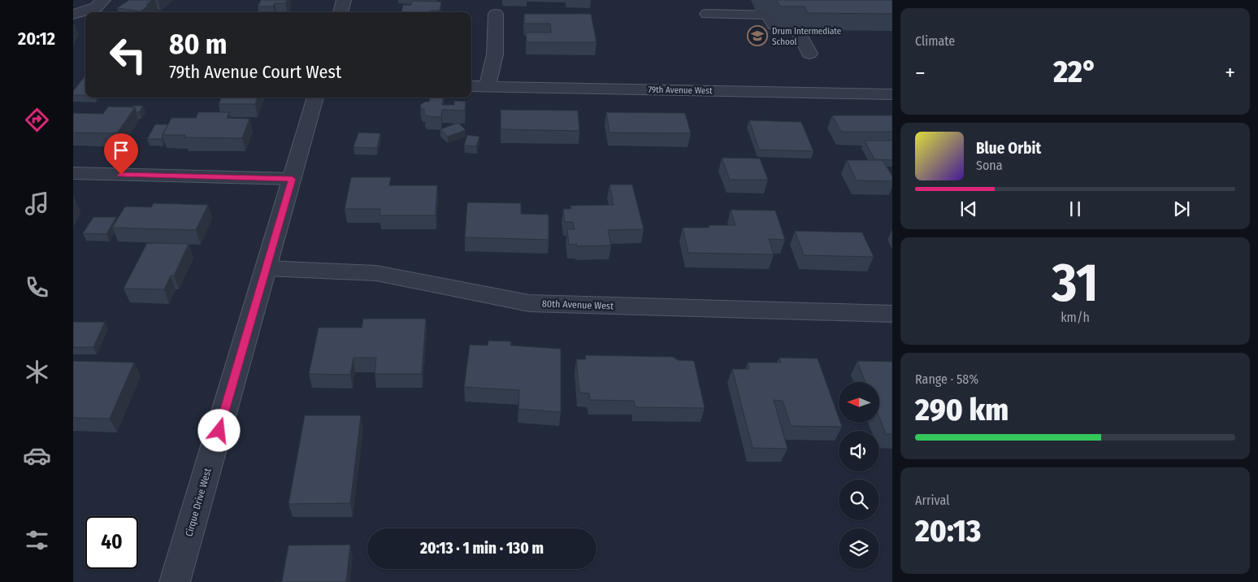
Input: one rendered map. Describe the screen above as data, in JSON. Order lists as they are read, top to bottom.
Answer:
{
  "streets": {
    "street": ["79th Avenue West", "80th Avenue West", "Cirque Drive West"]
  },
  "crossings": [
    ["80th Avenue West", "Cirque Drive West"]
  ],
  "places": {
    "school or university": ["Drum Intermediate School"]
  },
  "north": "left",
  "page": {
    "tabs": "20:12",
    "tile": [
      "Climate",
      ["31", "km/h"],
      ["Range · 58%", "290 km"],
      ["Arrival", "20:13"]
    ],
    "turn": ["80 m", "79th Avenue Court West"],
    "heat": ["−", "22°", "+"],
    "song": ["Blue Orbit", "Sona"],
    "limit": "40",
    "trip": "20:13 · 1 min · 130 m"
  }
}
